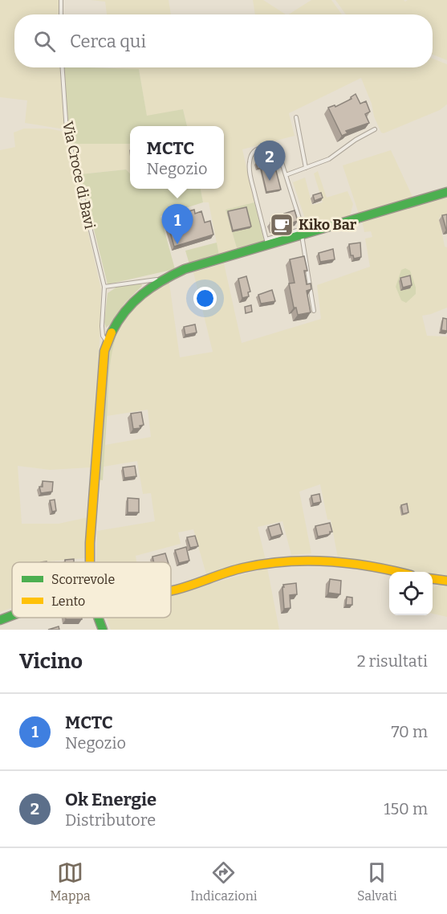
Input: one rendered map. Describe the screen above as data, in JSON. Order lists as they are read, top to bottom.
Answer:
{
  "streets": {
    "lane": ["Via Croce di Bavi"]
  },
  "places": {
    "cafe": ["Kiko Bar"]
  },
  "legend": ["Scorrevole", "Lento"],
  "page": {
    "search": "Cerca qui",
    "popup": ["MCTC", "Negozio"],
    "pins": ["2", "1"],
    "heading": ["Vicino", "2 risultati"],
    "list": [
      {
        "mark": "1",
        "name": "MCTC",
        "note": "Negozio",
        "value": "70 m"
      },
      {
        "mark": "2",
        "name": "Ok Energie",
        "note": "Distributore",
        "value": "150 m"
      }
    ],
    "nav": ["Mappa", "Indicazioni", "Salvati"]
  }
}
